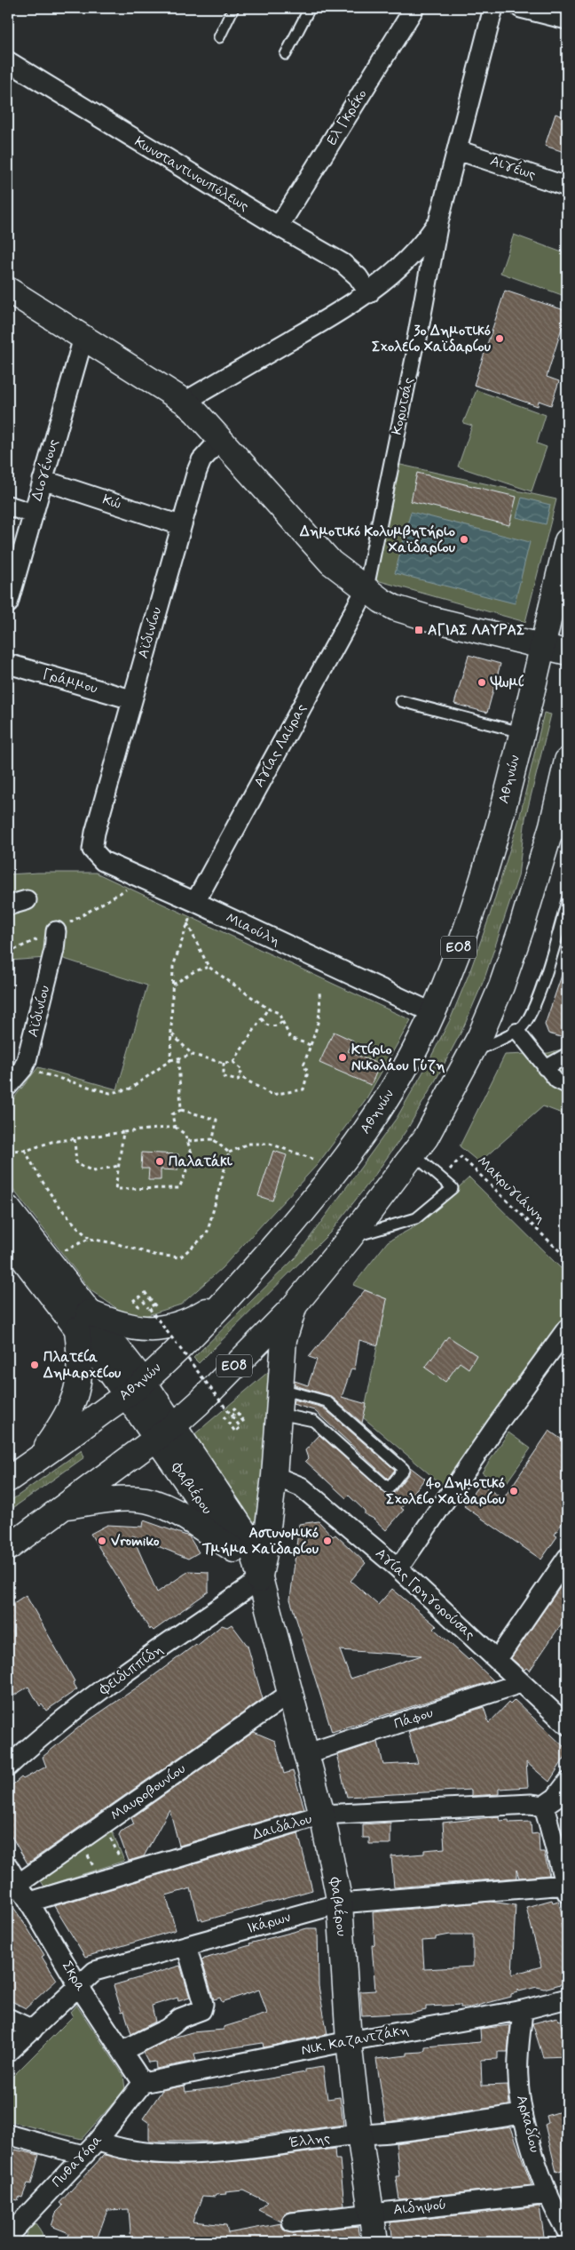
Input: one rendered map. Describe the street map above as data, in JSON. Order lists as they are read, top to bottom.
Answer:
{
  "streets": {
    "main road": ["Αθηνών", "ΕΟ8", "Φαβιέρου"],
    "street": [
      "Ελ Γκρέκο",
      "Αιγέως",
      "Κωνσταντινουπόλεως",
      "Κορυτσάς",
      "Διογένους",
      "Κώ",
      "Αϊδινίου",
      "Γράμμου",
      "Αγίας Λαύρας",
      "Μιαούλη",
      "Αγίας Γρηγορούσας",
      "Φειδιππίδη",
      "Πάφου",
      "Μαυροβουνίου",
      "Δαιδάλου",
      "Ικάρων",
      "Σκρα",
      "Νικ. Καζαντζάκη",
      "Αρκαδίου",
      "Έλλης",
      "Πυθαγόρα",
      "Αιδηψού"
    ],
    "path": ["Μακρυγιάννη"]
  },
  "crossings": [
    ["Ελ Γκρέκο", "Κωνσταντινουπόλεως"],
    ["Αιγέως", "Κορυτσάς"],
    ["Κωνσταντινουπόλεως", "Κορυτσάς"],
    ["Κορυτσάς", "Αγίας Λαύρας"],
    ["Διογένους", "Κώ"],
    ["Κώ", "Αϊδινίου"],
    ["Αϊδινίου", "Γράμμου"],
    ["Αϊδινίου", "Μιαούλη"],
    ["Αγίας Λαύρας", "Μιαούλη"],
    ["Αθηνών", "Μιαούλη"],
    ["ΕΟ8", "Φαβιέρου"],
    ["Φαβιέρου", "Φειδιππίδη"],
    ["Φαβιέρου", "Πάφου"],
    ["Φαβιέρου", "Μαυροβουνίου"],
    ["Φαβιέρου", "Δαιδάλου"],
    ["Φαβιέρου", "Ικάρων"],
    ["Φαβιέρου", "Νικ. Καζαντζάκη"],
    ["Φαβιέρου", "Έλλης"],
    ["Φαβιέρου", "Αιδηψού"],
    ["Αγίας Γρηγορούσας", "Πάφου"],
    ["Μαυροβουνίου", "Σκρα"],
    ["Δαιδάλου", "Σκρα"],
    ["Ικάρων", "Σκρα"],
    ["Σκρα", "Νικ. Καζαντζάκη"],
    ["Σκρα", "Πυθαγόρα"],
    ["Νικ. Καζαντζάκη", "Αρκαδίου"],
    ["Νικ. Καζαντζάκη", "Πυθαγόρα"],
    ["Αρκαδίου", "Έλλης"],
    ["Αρκαδίου", "Αιδηψού"],
    ["Έλλης", "Πυθαγόρα"]
  ],
  "places": {
    "other": [
      "3ο Δημοτικό Σχολείο Χαϊδαρίου",
      "Δημοτικό Κολυμβητήριο Χαϊδαρίου",
      "Ψωμί",
      "Κτίριο Νικολάου Γύζη",
      "Παλατάκι",
      "Πλατεία Δημαρχείου",
      "4ο Δημοτικό Σχολείο Χαϊδαρίου",
      "Vromiko",
      "Αστυνομικό Τμήμα Χαϊδαρίου"
    ],
    "transit": ["ΑΓΙΑΣ ΛΑΥΡΑΣ"]
  }
}
